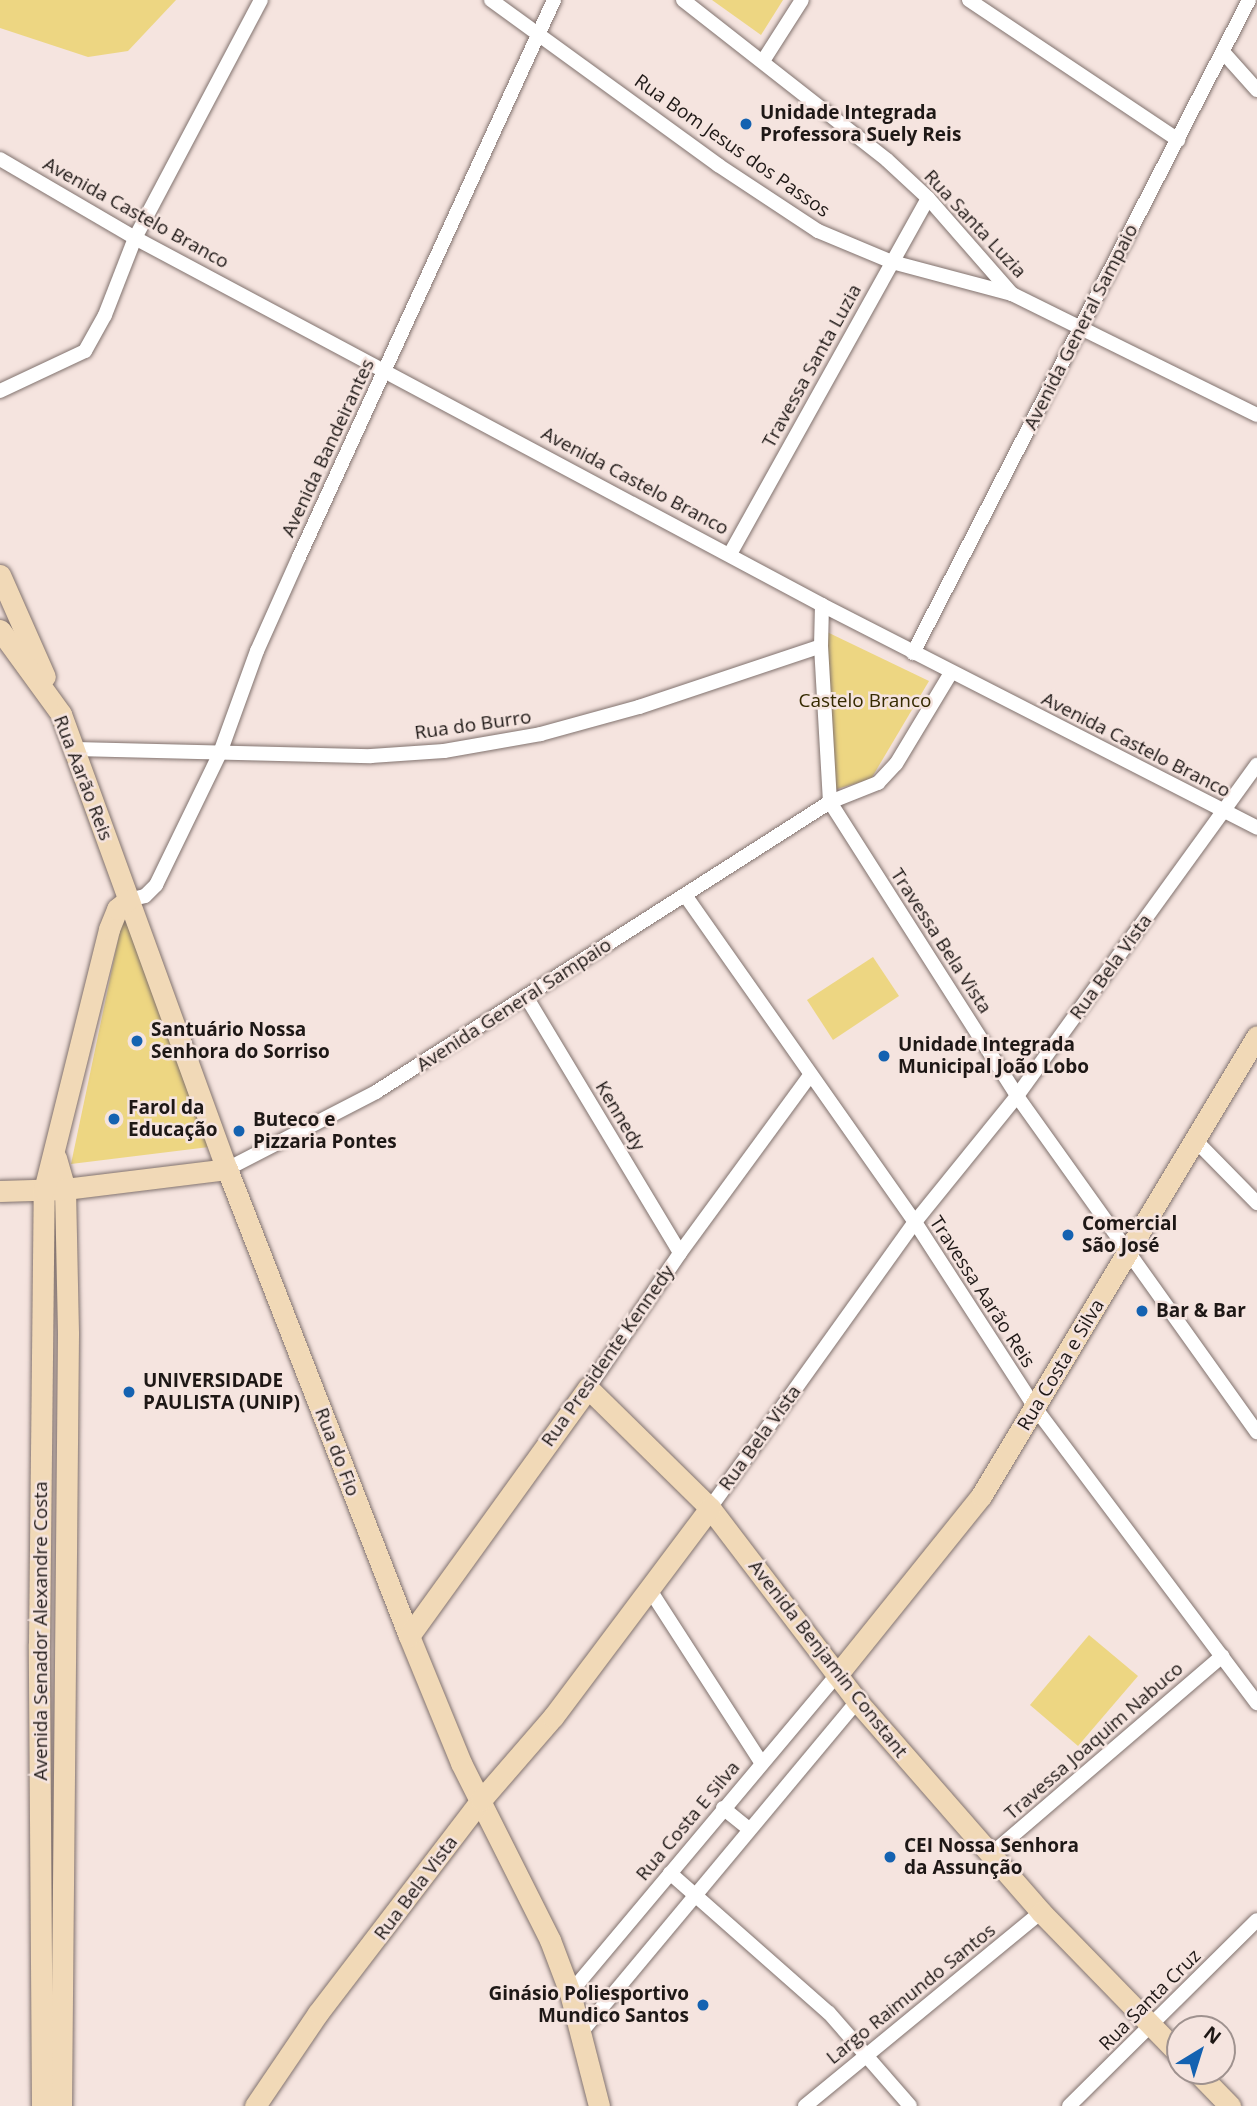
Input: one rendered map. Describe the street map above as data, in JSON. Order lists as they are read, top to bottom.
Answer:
{
  "streets": {
    "street": [
      "Rua Bom Jesus dos Passos",
      "Avenida Castelo Branco",
      "Rua Santa Luzia",
      "Avenida General Sampaio",
      "Travessa Santa Luzia",
      "Avenida Bandeirantes",
      "Rua do Burro",
      "Rua Aarão Reis",
      "Travessa Bela Vista",
      "Rua Bela Vista",
      "Kennedy",
      "Travessa Aarão Reis",
      "Rua Presidente Kennedy",
      "Rua Costa e Silva",
      "Rua do Fio",
      "Avenida Senador Alexandre Costa",
      "Avenida Benjamin Constant",
      "Travessa Joaquim Nabuco",
      "Rua Costa E Silva",
      "Largo Raimundo Santos",
      "Rua Santa Cruz"
    ]
  },
  "crossings": [
    ["Rua Bom Jesus dos Passos", "Rua Santa Luzia"],
    ["Rua Bom Jesus dos Passos", "Travessa Santa Luzia"],
    ["Rua Bom Jesus dos Passos", "Avenida Bandeirantes"],
    ["Avenida Castelo Branco", "Avenida General Sampaio"],
    ["Avenida Castelo Branco", "Travessa Santa Luzia"],
    ["Avenida Castelo Branco", "Avenida Bandeirantes"],
    ["Avenida Castelo Branco", "Rua Bela Vista"],
    ["Rua Santa Luzia", "Avenida General Sampaio"],
    ["Rua Santa Luzia", "Travessa Santa Luzia"],
    ["Avenida General Sampaio", "Travessa Bela Vista"],
    ["Avenida General Sampaio", "Kennedy"],
    ["Avenida General Sampaio", "Travessa Aarão Reis"],
    ["Avenida General Sampaio", "Rua do Fio"],
    ["Avenida General Sampaio", "Avenida Senador Alexandre Costa"],
    ["Avenida Bandeirantes", "Rua do Burro"],
    ["Avenida Bandeirantes", "Rua Aarão Reis"],
    ["Avenida Bandeirantes", "Rua do Fio"],
    ["Avenida Bandeirantes", "Avenida Senador Alexandre Costa"],
    ["Rua do Burro", "Rua Aarão Reis"],
    ["Rua do Burro", "Travessa Bela Vista"],
    ["Rua Aarão Reis", "Rua do Fio"],
    ["Rua Aarão Reis", "Avenida Senador Alexandre Costa"],
    ["Travessa Bela Vista", "Rua Bela Vista"],
    ["Travessa Bela Vista", "Rua Costa e Silva"],
    ["Rua Bela Vista", "Travessa Aarão Reis"],
    ["Rua Bela Vista", "Rua do Fio"],
    ["Rua Bela Vista", "Avenida Benjamin Constant"],
    ["Kennedy", "Rua Presidente Kennedy"],
    ["Travessa Aarão Reis", "Rua Presidente Kennedy"],
    ["Travessa Aarão Reis", "Rua Costa e Silva"],
    ["Travessa Aarão Reis", "Travessa Joaquim Nabuco"],
    ["Rua Presidente Kennedy", "Rua do Fio"],
    ["Rua Presidente Kennedy", "Avenida Benjamin Constant"],
    ["Rua Costa e Silva", "Avenida Benjamin Constant"],
    ["Rua Costa e Silva", "Rua Costa E Silva"],
    ["Rua do Fio", "Avenida Senador Alexandre Costa"],
    ["Rua do Fio", "Rua Costa E Silva"],
    ["Avenida Benjamin Constant", "Travessa Joaquim Nabuco"],
    ["Avenida Benjamin Constant", "Rua Costa E Silva"],
    ["Avenida Benjamin Constant", "Largo Raimundo Santos"],
    ["Avenida Benjamin Constant", "Rua Santa Cruz"]
  ],
  "parks": ["Castelo Branco"],
  "places": [
    "Unidade Integrada Professora Suely Reis",
    "Santuário Nossa Senhora do Sorriso",
    "Unidade Integrada Municipal João Lobo",
    "Farol da Educação",
    "Buteco e Pizzaria Pontes",
    "Comercial São José",
    "Bar & Bar",
    "UNIVERSIDADE PAULISTA (UNIP)",
    "CEI Nossa Senhora da Assunção",
    "Ginásio Poliesportivo Mundico Santos"
  ],
  "north": "top right"
}
